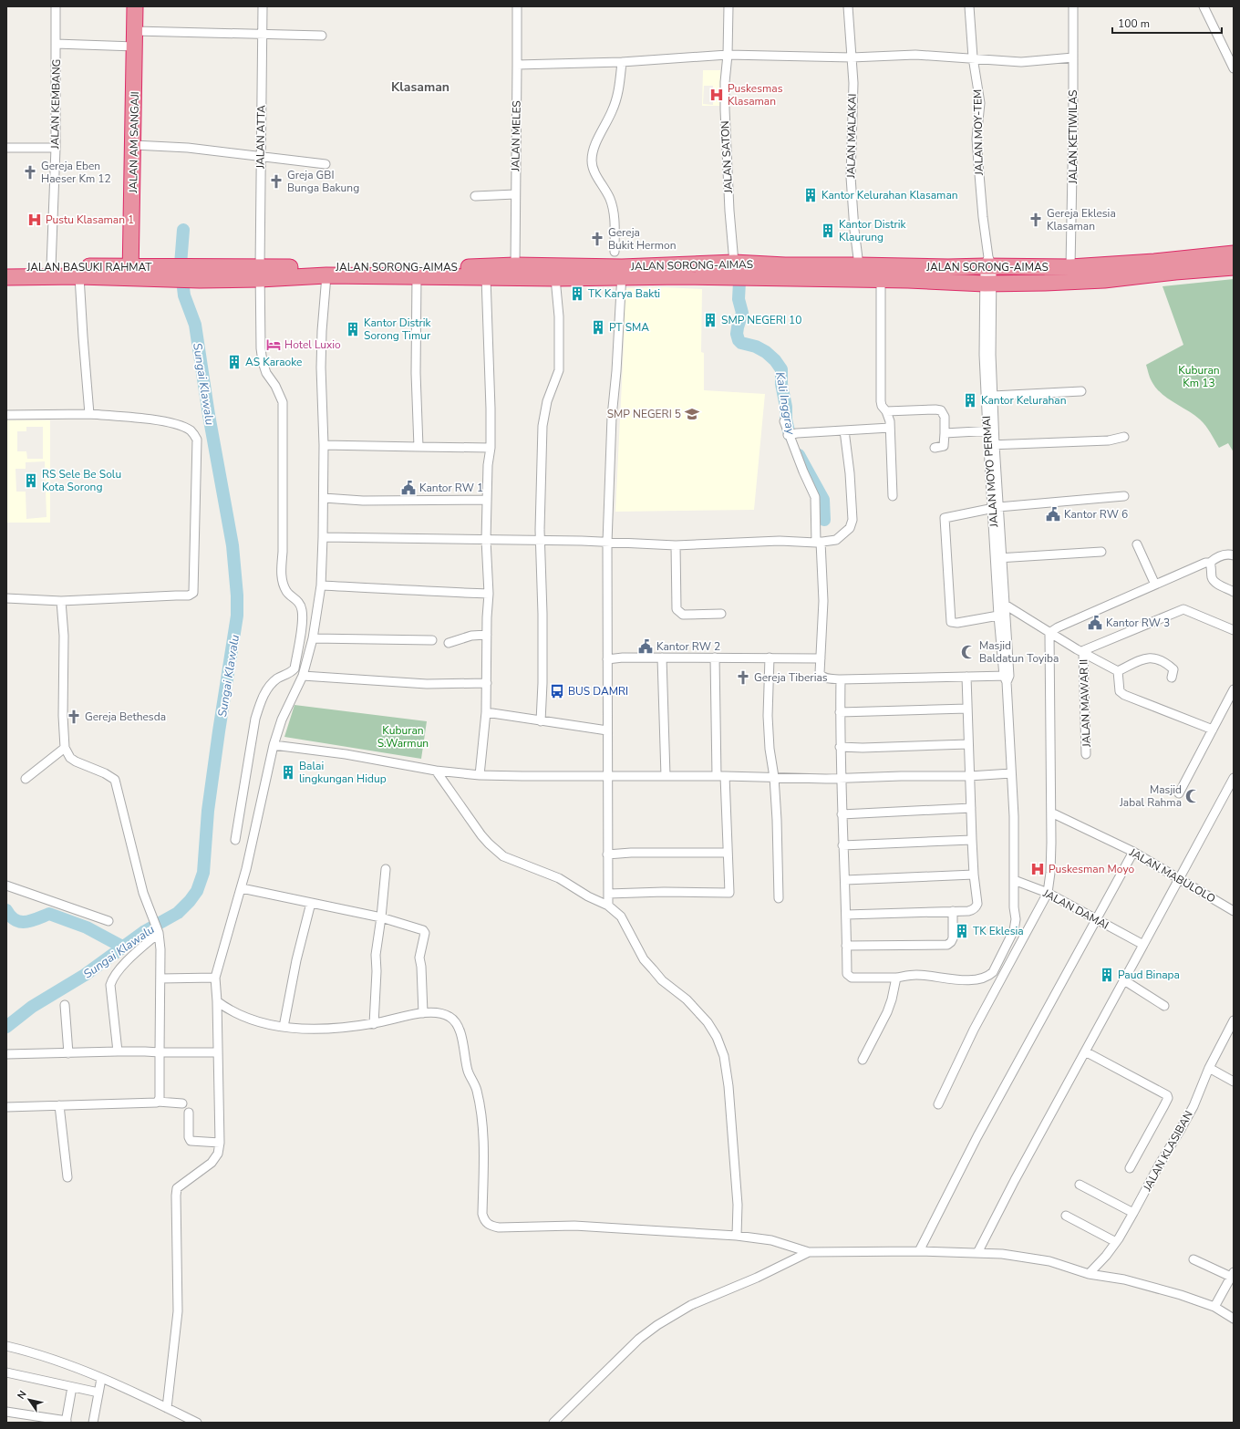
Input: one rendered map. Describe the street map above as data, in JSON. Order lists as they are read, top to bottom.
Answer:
{
  "streets": {
    "highway": ["JALAN AM SANGAJI", "JALAN SORONG-AIMAS", "JALAN BASUKI RAHMAT"],
    "street": [
      "JALAN KEMBANG",
      "JALAN MOY-TEM",
      "JALAN MELES",
      "JALAN MALAKAI",
      "JALAN ATTA",
      "JALAN KETIWILAS",
      "JALAN SATON",
      "JALAN MOYO PERMAI",
      "JALAN MAWAR II",
      "JALAN MABULOLO",
      "JALAN DAMAI",
      "JALAN KLASIBAN"
    ]
  },
  "crossings": [
    ["JALAN KEMBANG", "JALAN BASUKI RAHMAT"],
    ["JALAN MOY-TEM", "JALAN SORONG-AIMAS"],
    ["JALAN MOY-TEM", "JALAN MOYO PERMAI"],
    ["JALAN MELES", "JALAN SORONG-AIMAS"],
    ["JALAN MALAKAI", "JALAN SORONG-AIMAS"],
    ["JALAN ATTA", "JALAN SORONG-AIMAS"],
    ["JALAN KETIWILAS", "JALAN SORONG-AIMAS"],
    ["JALAN AM SANGAJI", "JALAN BASUKI RAHMAT"],
    ["JALAN SATON", "JALAN SORONG-AIMAS"],
    ["JALAN SORONG-AIMAS", "JALAN BASUKI RAHMAT"],
    ["JALAN SORONG-AIMAS", "JALAN MOYO PERMAI"]
  ],
  "districts": ["Klasaman"],
  "water": ["Sungai Klawalu", "Kali Inggray"],
  "parks": ["Kuburan Km 13", "Kuburan S.Warmun"],
  "places": {
    "hospital": ["Puskesmas Klasaman", "Pustu Klasaman 1", "Puskesman Moyo"],
    "church": [
      "Gereja Eben Haeser Km 12",
      "Greja GBI Bunga Bakung",
      "Gereja Eklesia Klasaman",
      "Gereja Bukit Hermon",
      "Gereja Tiberias",
      "Gereja Bethesda"
    ],
    "building": [
      "Kantor Kelurahan Klasaman",
      "Kantor Distrik Klaurung",
      "TK Karya Bakti",
      "SMP NEGERI 10",
      "PT SMA",
      "Kantor Distrik Sorong Timur",
      "AS Karaoke",
      "Kantor Kelurahan",
      "RS Sele Be Solu Kota Sorong",
      "Balai lingkungan Hidup",
      "TK Eklesia",
      "Paud Binapa"
    ],
    "hotel": ["Hotel Luxio"],
    "school or university": ["SMP NEGERI 5"],
    "public building": [
      "Kantor RW 1",
      "Kantor RW 6",
      "Kantor RW 3",
      "Kantor RW 2"
    ],
    "mosque": ["Masjid Baldatun Toyiba", "Masjid Jabal Rahma"],
    "bus stop": ["BUS DAMRI"]
  },
  "scale_bar": "100 m",
  "north": "top left"
}
